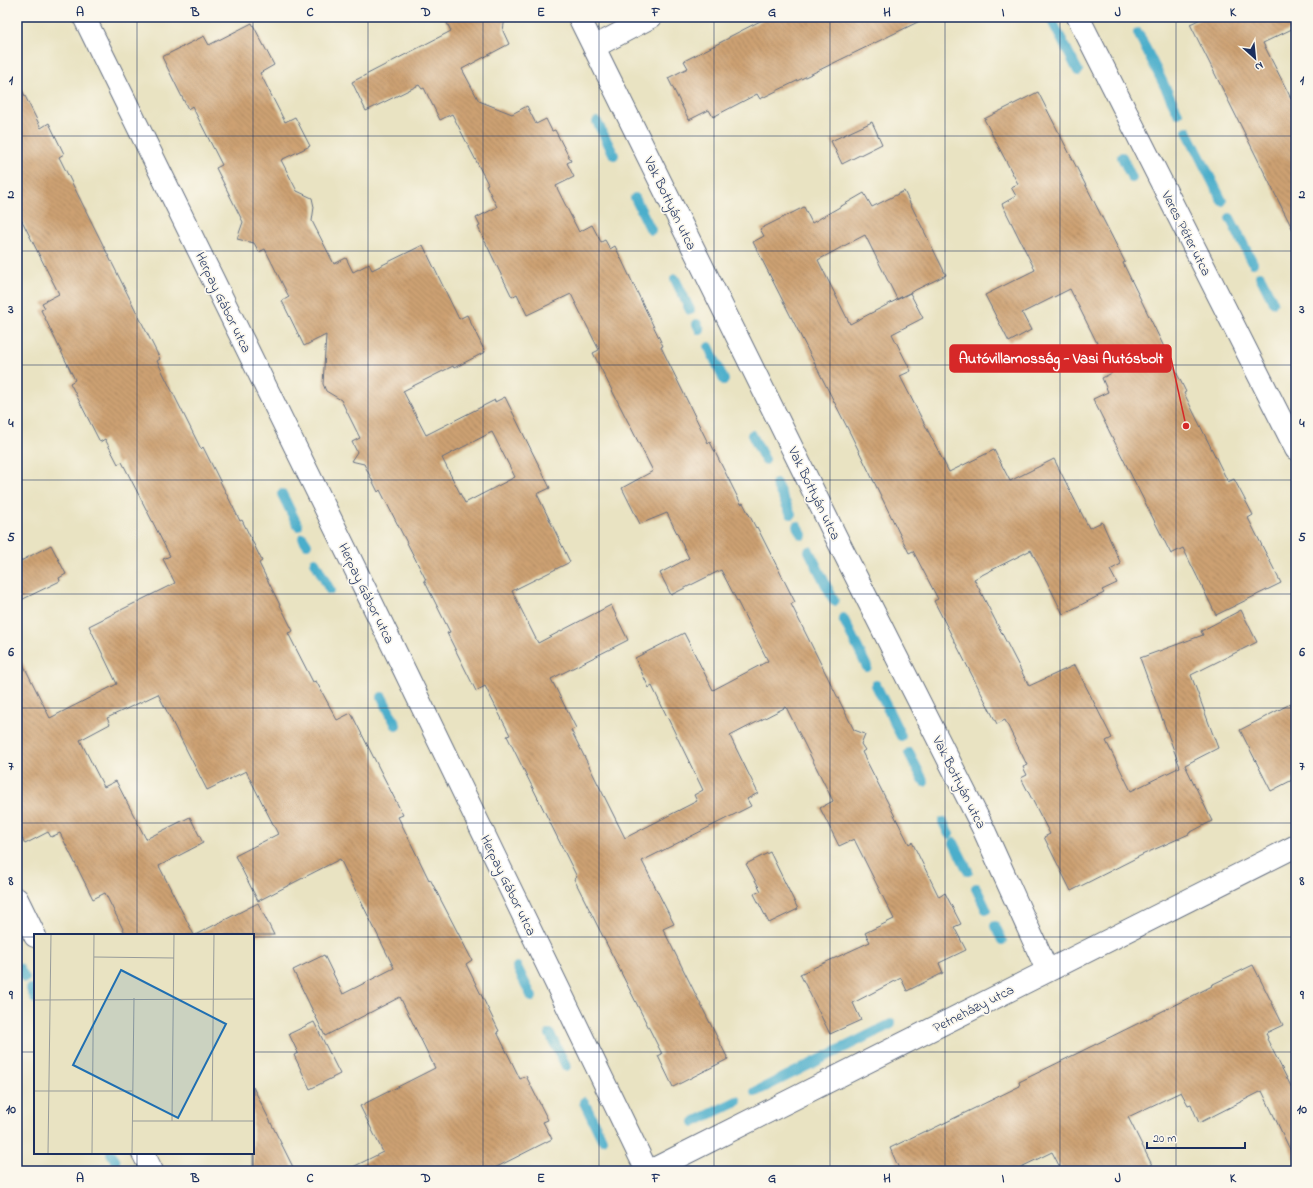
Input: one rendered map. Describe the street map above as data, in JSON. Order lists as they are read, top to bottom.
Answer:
{
  "streets": {
    "street": [
      "Vak Bottyán utca",
      "Veres Péter utca",
      "Herpay Gábor utca",
      "Petneházy utca"
    ]
  },
  "crossings": [
    ["Vak Bottyán utca", "Petneházy utca"],
    ["Herpay Gábor utca", "Petneházy utca"]
  ],
  "places": ["Autóvillamosság - Vasi Autósbolt"],
  "scale_bar": "20 m",
  "north": "bottom right",
  "grid": {
    "columns": [
      "A",
      "B",
      "C",
      "D",
      "E",
      "F",
      "G",
      "H",
      "I",
      "J",
      "K"
    ],
    "rows": [
      "1",
      "2",
      "3",
      "4",
      "5",
      "6",
      "7",
      "8",
      "9",
      "10"
    ]
  }
}
